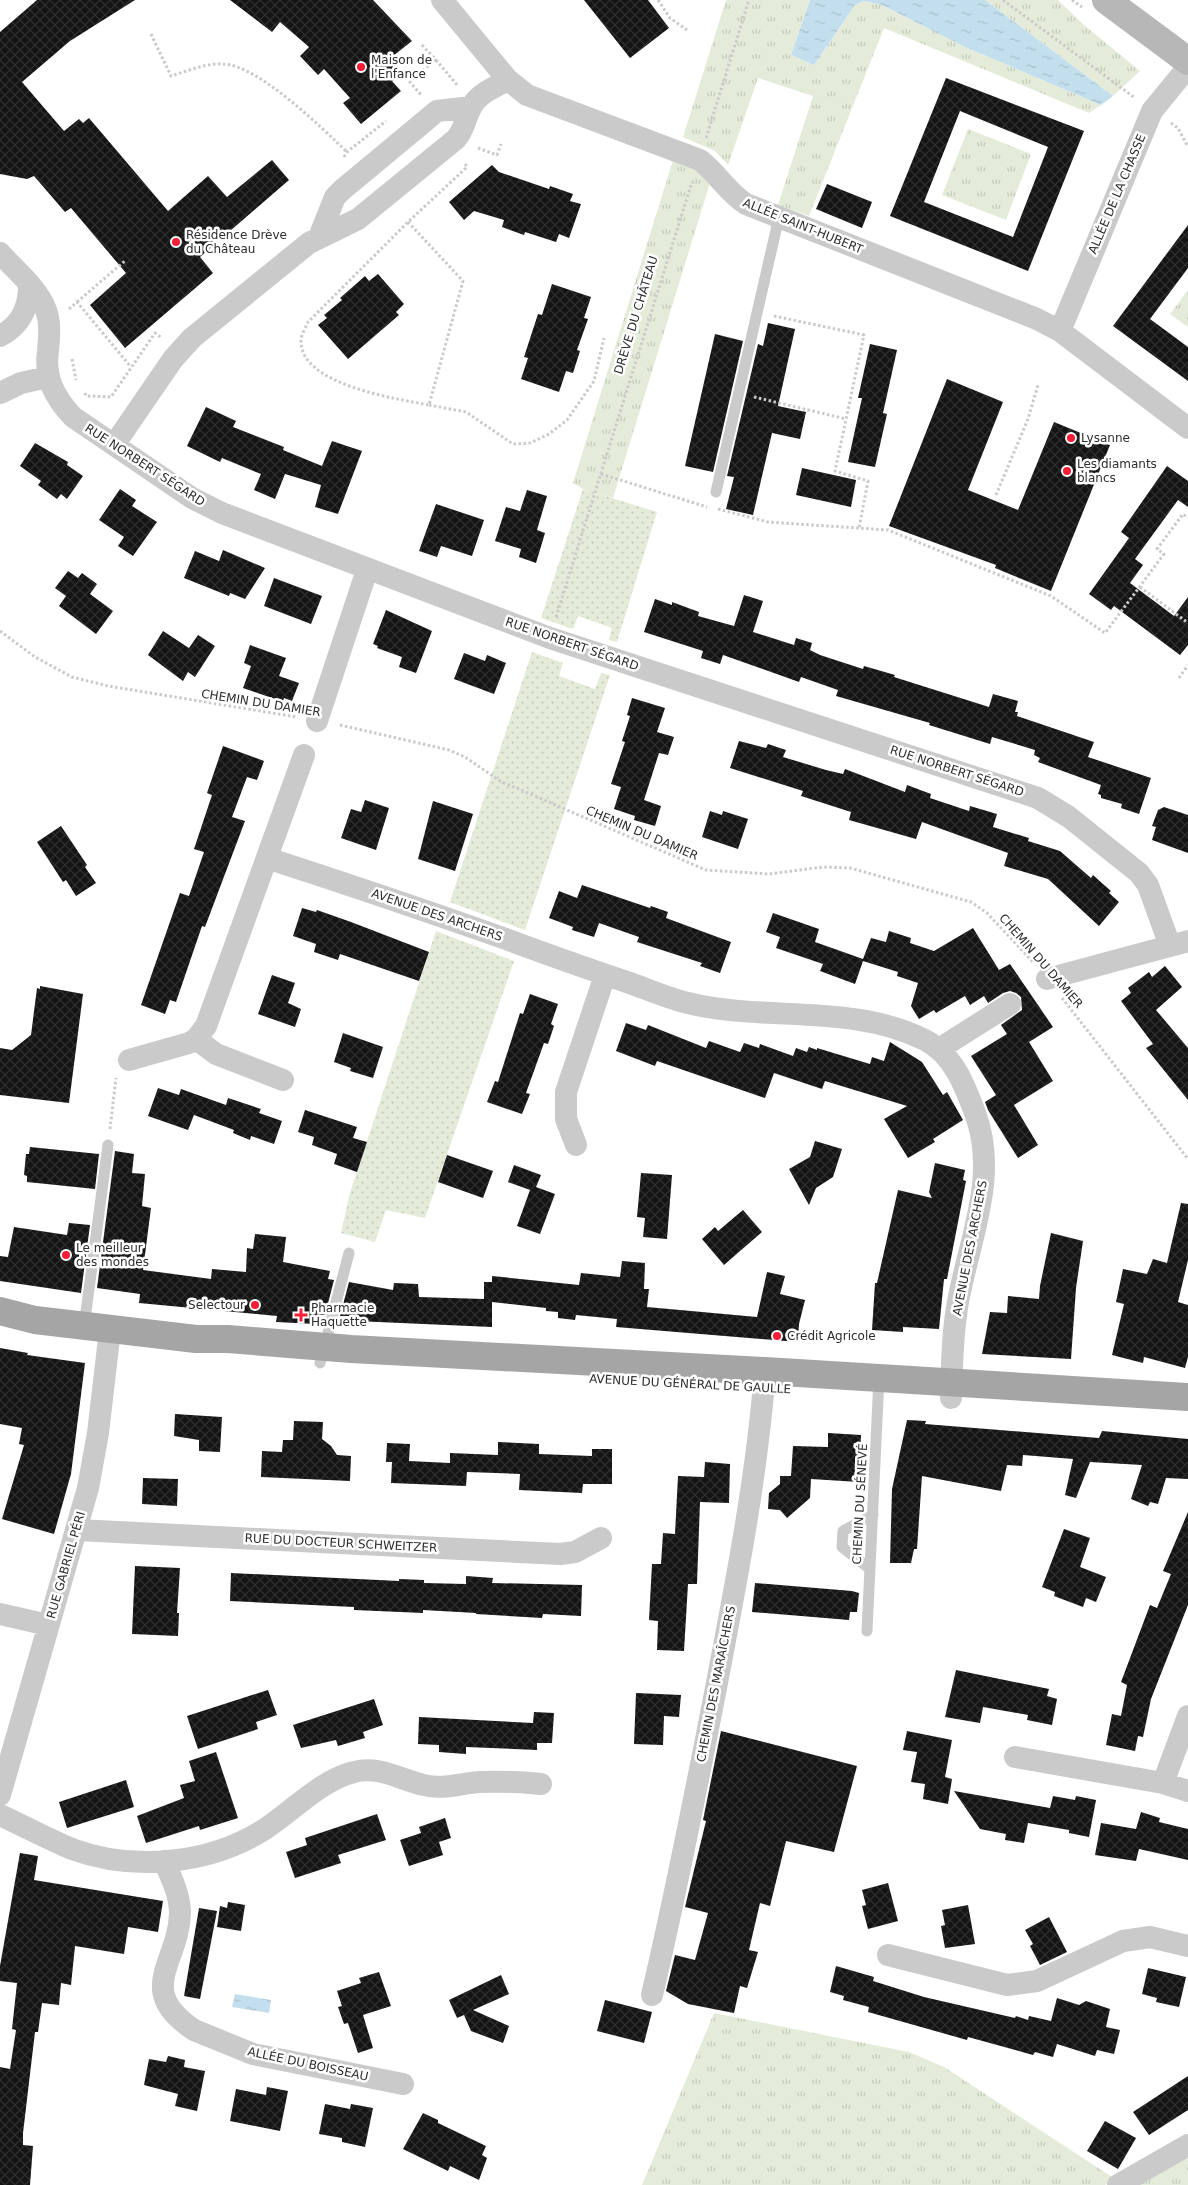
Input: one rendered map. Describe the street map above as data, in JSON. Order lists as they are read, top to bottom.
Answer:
{
  "streets": {
    "main road": ["AVENUE DU GÉNÉRAL DE GAULLE"],
    "street": [
      "ALLÉE DE LA CHASSE",
      "ALLÉE SAINT-HUBERT",
      "RUE NORBERT SÉGARD",
      "AVENUE DES ARCHERS",
      "RUE DU DOCTEUR SCHWEITZER",
      "RUE GABRIEL PÉRI",
      "CHEMIN DES MARAÎCHERS",
      "ALLÉE DU BOISSEAU"
    ],
    "lane": ["CHEMIN DU SÉNEVÉ"],
    "path": ["DRÈVE DU CHÂTEAU", "CHEMIN DU DAMIER"]
  },
  "crossings": [
    ["ALLÉE DE LA CHASSE", "ALLÉE SAINT-HUBERT"],
    ["ALLÉE SAINT-HUBERT", "DRÈVE DU CHÂTEAU"],
    ["DRÈVE DU CHÂTEAU", "RUE NORBERT SÉGARD"],
    ["RUE NORBERT SÉGARD", "CHEMIN DU DAMIER"],
    ["AVENUE DES ARCHERS", "AVENUE DU GÉNÉRAL DE GAULLE"],
    ["AVENUE DU GÉNÉRAL DE GAULLE", "CHEMIN DU SÉNEVÉ"],
    ["AVENUE DU GÉNÉRAL DE GAULLE", "RUE GABRIEL PÉRI"],
    ["AVENUE DU GÉNÉRAL DE GAULLE", "CHEMIN DES MARAÎCHERS"],
    ["RUE DU DOCTEUR SCHWEITZER", "RUE GABRIEL PÉRI"]
  ],
  "places": {
    "other": [
      "Maison de l'Enfance",
      "Résidence Drève du Château",
      "Lysanne",
      "Les diamants blancs",
      "Le meilleur des mondes",
      "Selectour",
      "Crédit Agricole"
    ],
    "health": ["Pharmacie Haquette"]
  }
}
